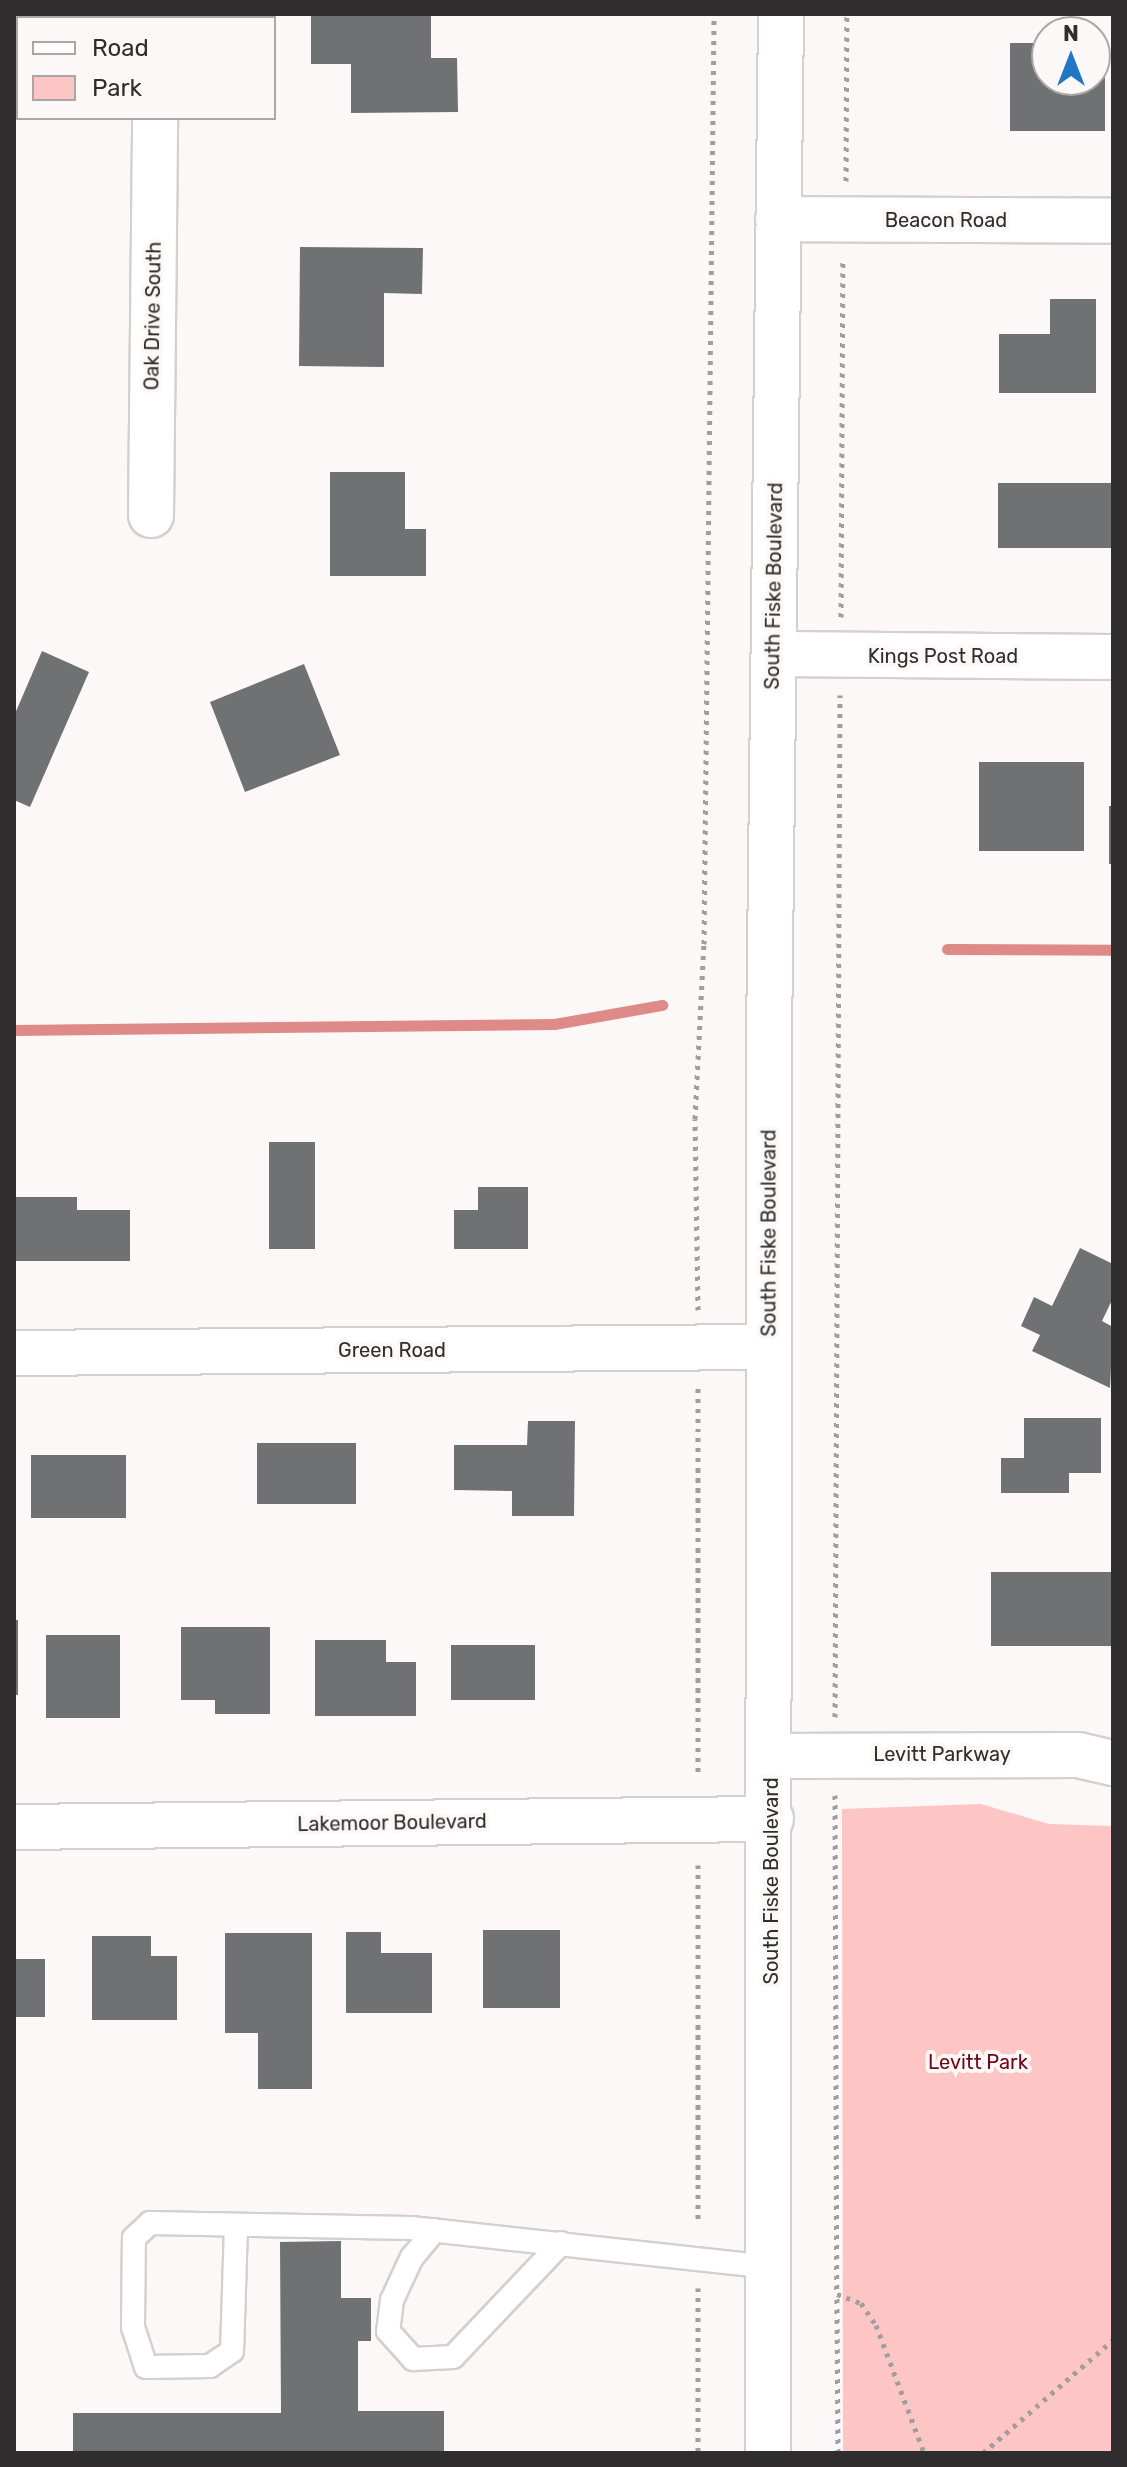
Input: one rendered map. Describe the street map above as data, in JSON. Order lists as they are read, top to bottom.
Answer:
{
  "streets": {
    "street": [
      "Beacon Road",
      "Oak Drive South",
      "South Fiske Boulevard",
      "Kings Post Road",
      "Green Road",
      "Levitt Parkway",
      "Lakemoor Boulevard"
    ]
  },
  "crossings": [
    ["Beacon Road", "South Fiske Boulevard"],
    ["South Fiske Boulevard", "Kings Post Road"],
    ["South Fiske Boulevard", "Green Road"],
    ["South Fiske Boulevard", "Levitt Parkway"],
    ["South Fiske Boulevard", "Lakemoor Boulevard"]
  ],
  "parks": ["Levitt Park"],
  "legend": ["Road", "Park"],
  "north": "top"
}
